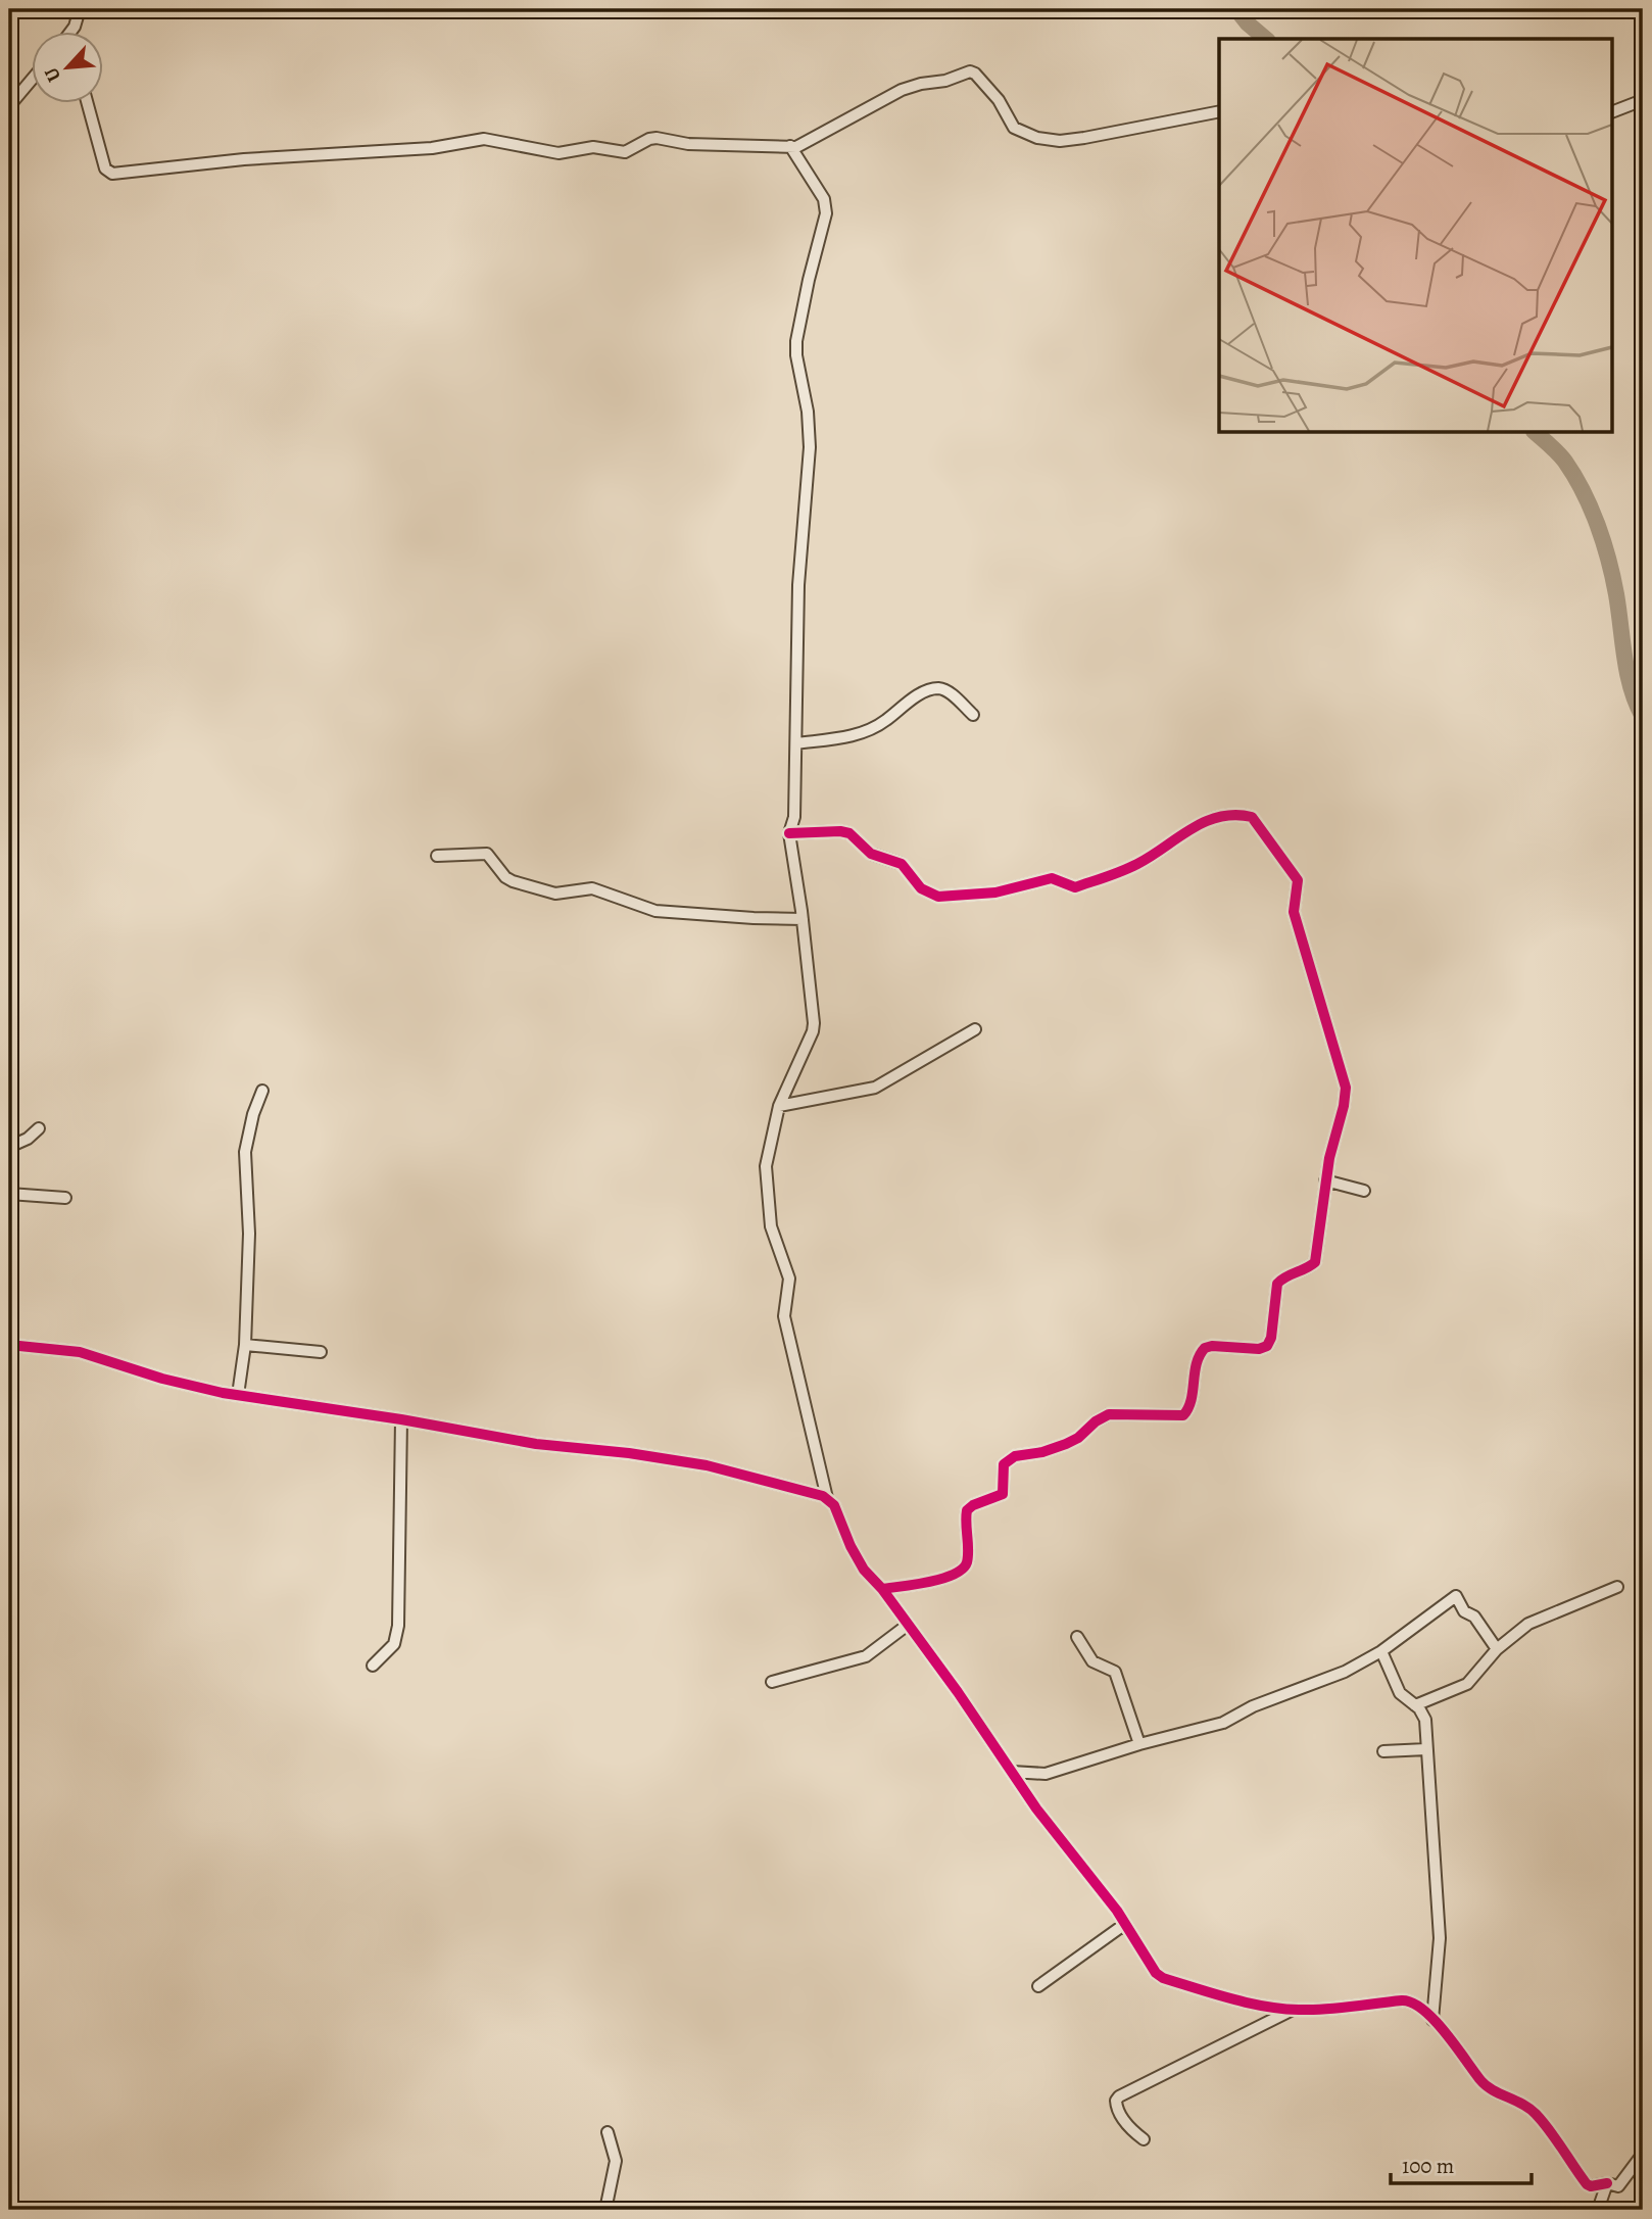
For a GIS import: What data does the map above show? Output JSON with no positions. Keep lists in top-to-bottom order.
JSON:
{
  "scale_bar": "100 m",
  "north": "bottom left"
}
